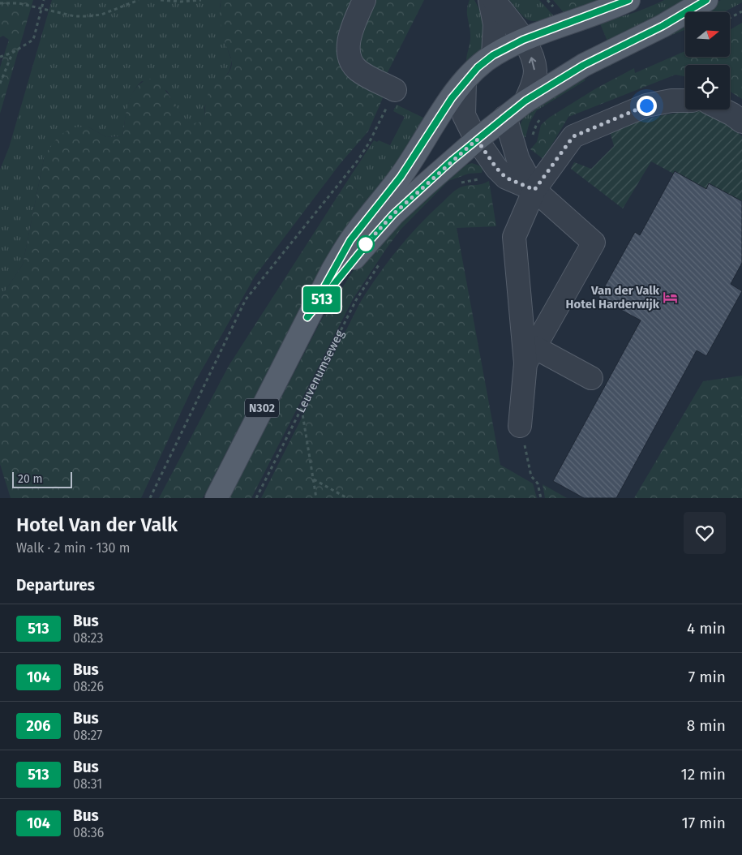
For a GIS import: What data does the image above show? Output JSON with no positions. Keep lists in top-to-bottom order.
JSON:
{
  "streets": {
    "main road": ["N302"],
    "path": ["Leuvenumseweg"]
  },
  "places": {
    "hotel": ["Van der Valk Hotel Harderwijk"]
  },
  "lines": ["bus line 513"],
  "scale_bar": "20 m",
  "north": "right",
  "page": {
    "on_map": "513",
    "scale": "20 m",
    "heading": [
      ["Hotel Van der Valk", "Walk · 2 min · 130 m"],
      "Departures"
    ],
    "list": [
      {
        "mark": "513",
        "name": "Bus",
        "note": "08:23",
        "value": "4 min"
      },
      {
        "mark": "104",
        "name": "Bus",
        "note": "08:26",
        "value": "7 min"
      },
      {
        "mark": "206",
        "name": "Bus",
        "note": "08:27",
        "value": "8 min"
      },
      {
        "mark": "513",
        "name": "Bus",
        "note": "08:31",
        "value": "12 min"
      },
      {
        "mark": "104",
        "name": "Bus",
        "note": "08:36",
        "value": "17 min"
      }
    ]
  }
}
